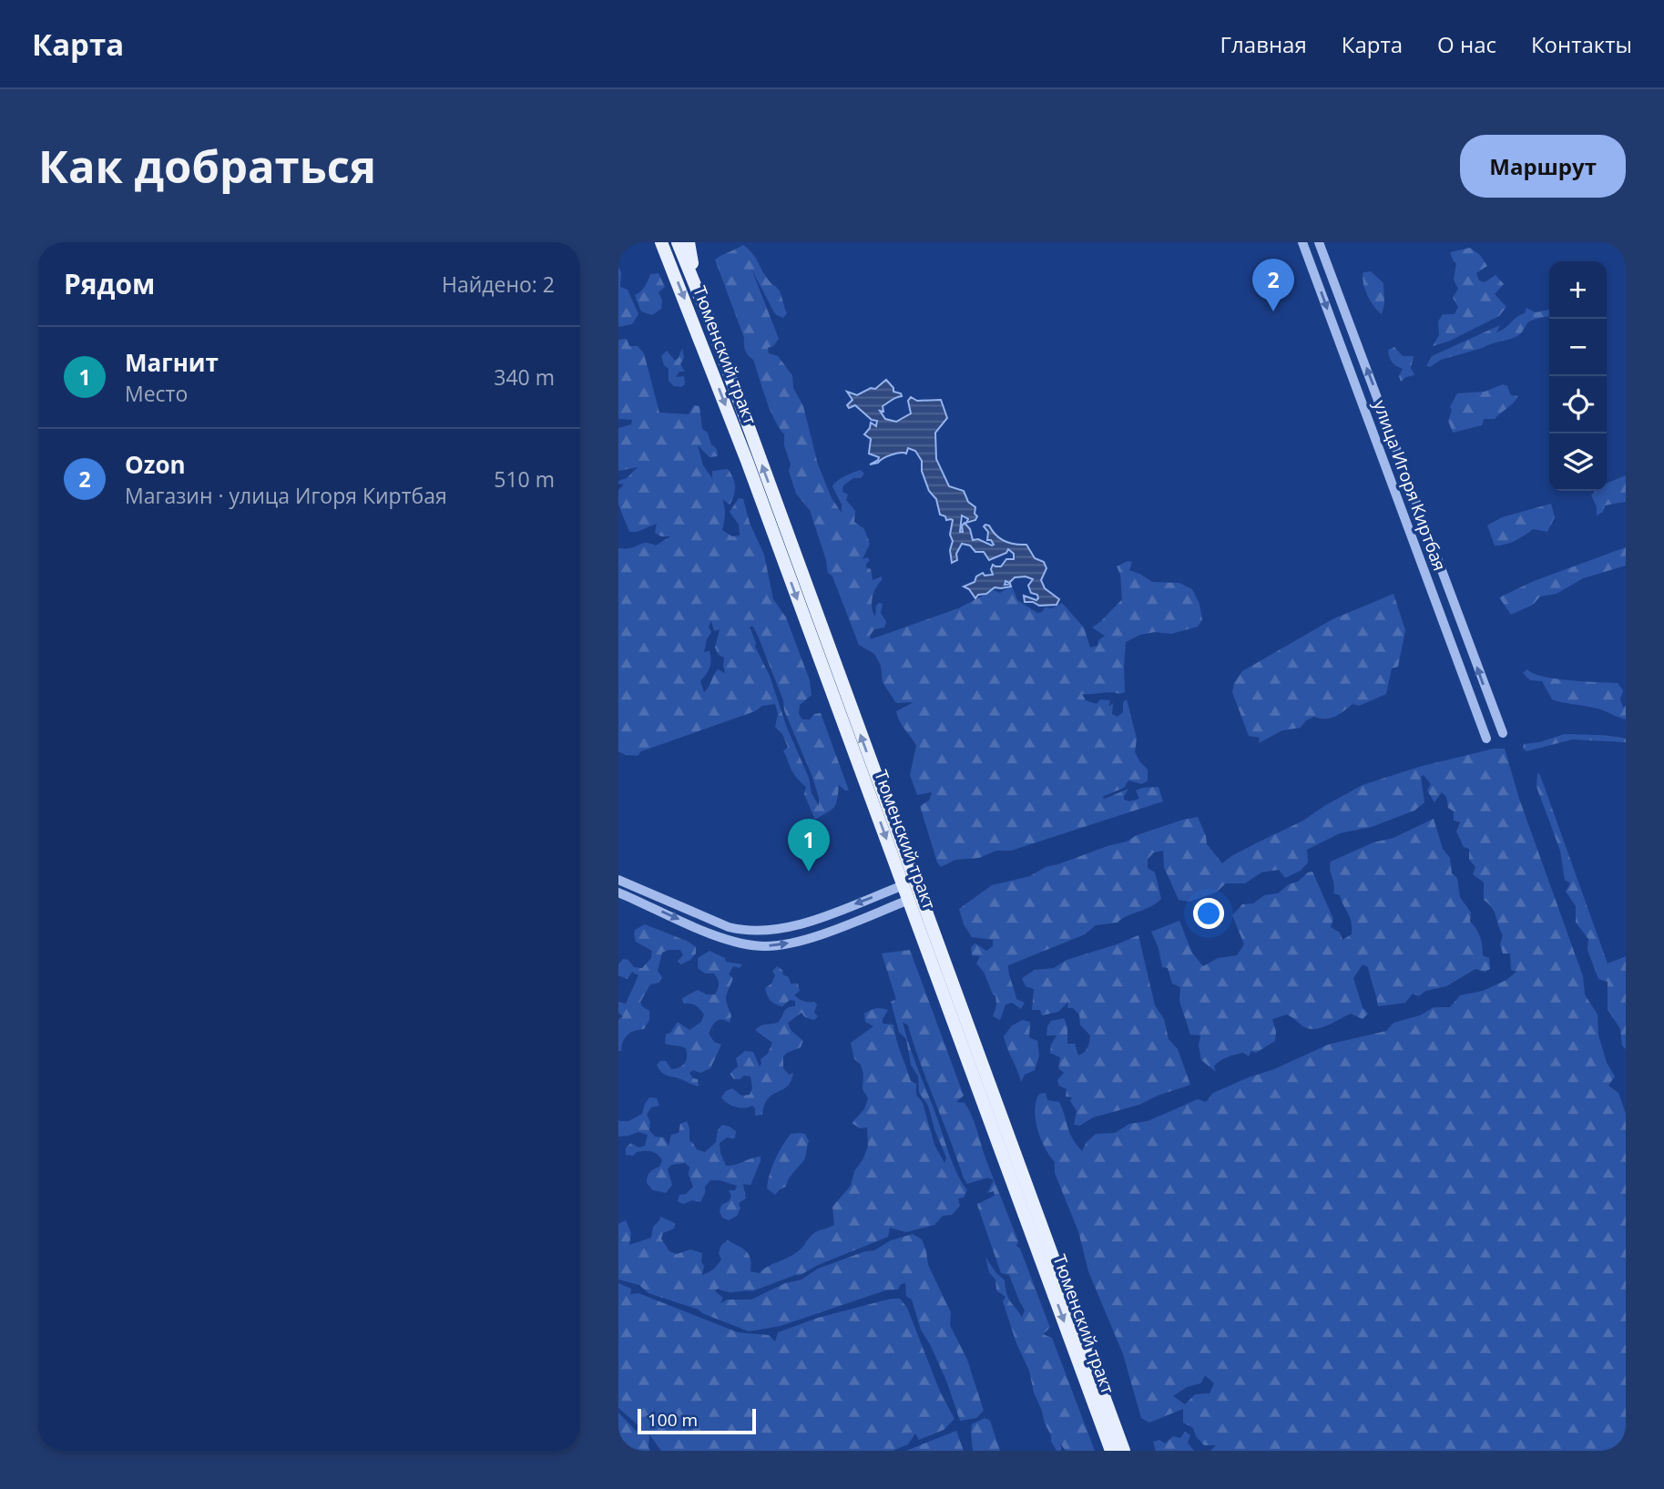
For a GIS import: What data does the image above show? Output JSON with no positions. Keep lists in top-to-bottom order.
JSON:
{
  "streets": {
    "main road": ["Тюменский тракт"],
    "street": ["улица Игоря Киртбая"]
  },
  "scale_bar": "100 m",
  "page": {
    "header": "Карта",
    "nav": [
      "Главная",
      "Карта",
      "О нас",
      "Контакты"
    ],
    "buttons": "Маршрут",
    "title": "Как добраться",
    "heading": ["Рядом", "Найдено: 2"],
    "pins": ["2", "1"],
    "map_buttons": ["+", "−"],
    "list": [
      {
        "mark": "1",
        "name": "Магнит",
        "note": "Место",
        "value": "340 m"
      },
      {
        "mark": "2",
        "name": "Ozon",
        "note": "Магазин · улица Игоря Киртбая",
        "value": "510 m"
      }
    ],
    "scale": "100 m"
  }
}
